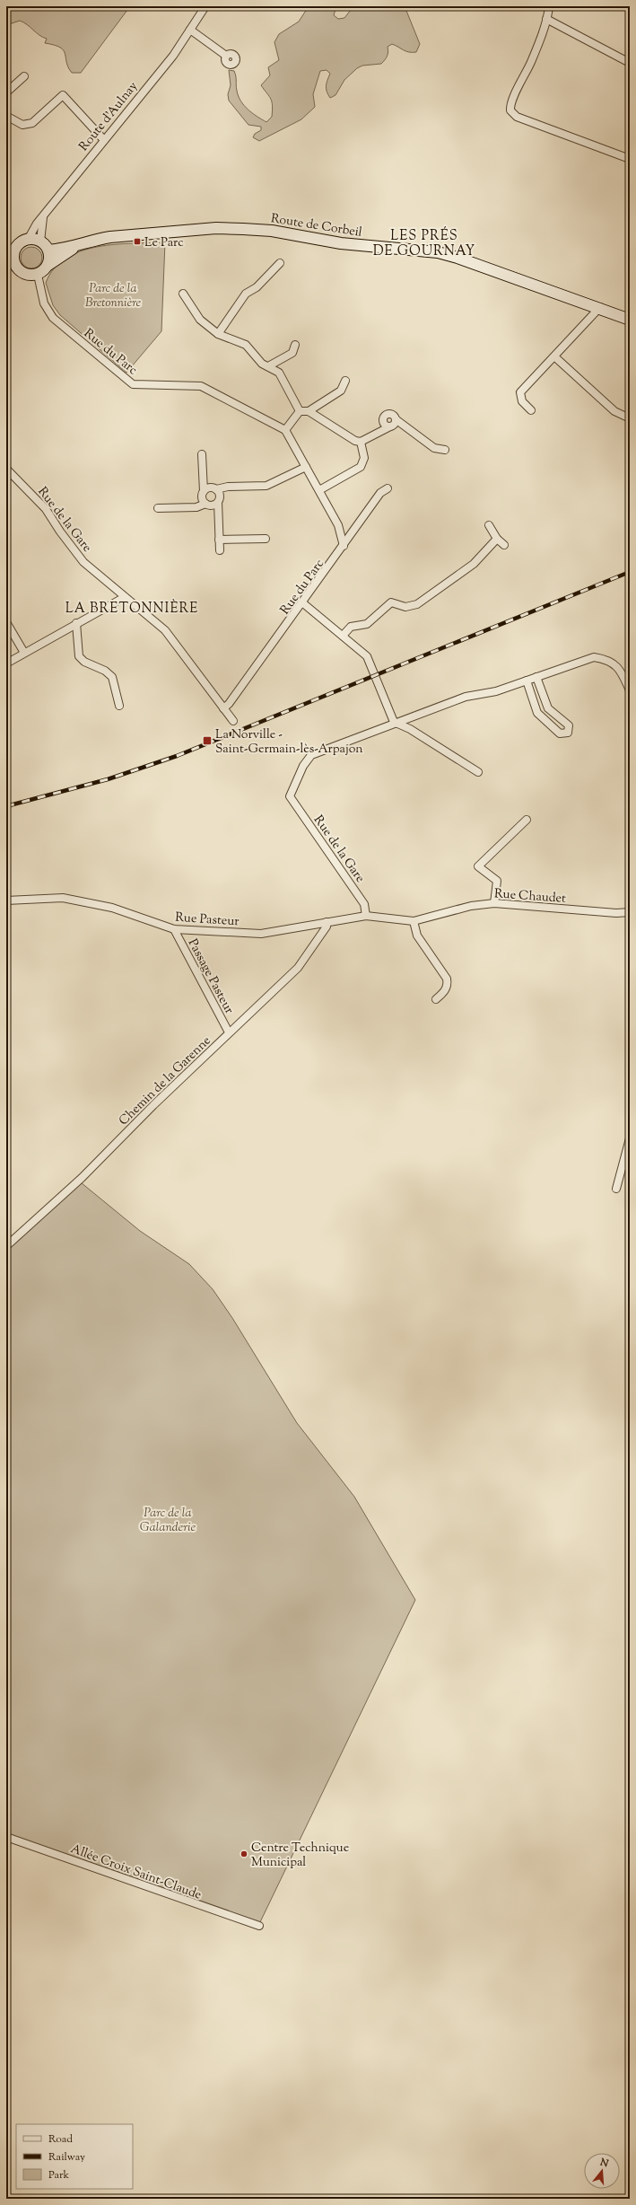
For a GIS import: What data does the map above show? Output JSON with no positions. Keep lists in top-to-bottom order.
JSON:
{
  "streets": {
    "main road": ["Route de Corbeil"],
    "street": [
      "Route d'Aulnay",
      "Rue du Parc",
      "Rue de la Gare",
      "Rue Chaudet",
      "Rue Pasteur",
      "Passage Pasteur",
      "Chemin de la Garenne",
      "Allée Croix Saint-Claude"
    ]
  },
  "crossings": [
    ["Route d'Aulnay", "Route de Corbeil"],
    ["Route d'Aulnay", "Rue du Parc"],
    ["Route de Corbeil", "Rue du Parc"],
    ["Rue du Parc", "Rue de la Gare"],
    ["Rue de la Gare", "Rue Chaudet"],
    ["Rue de la Gare", "Rue Pasteur"],
    ["Rue Chaudet", "Rue Pasteur"],
    ["Rue Pasteur", "Passage Pasteur"],
    ["Rue Pasteur", "Chemin de la Garenne"],
    ["Passage Pasteur", "Chemin de la Garenne"]
  ],
  "districts": ["LES PRÉS DE GOURNAY", "LA BRETONNIÈRE"],
  "parks": ["Parc de la Bretonnière", "Parc de la Galanderie"],
  "places": {
    "transit": ["Le Parc", "La Norville - Saint-Germain-lès-Arpajon"],
    "other": ["Centre Technique Municipal"]
  },
  "legend": ["Road", "Railway", "Park"],
  "north": "top"
}
